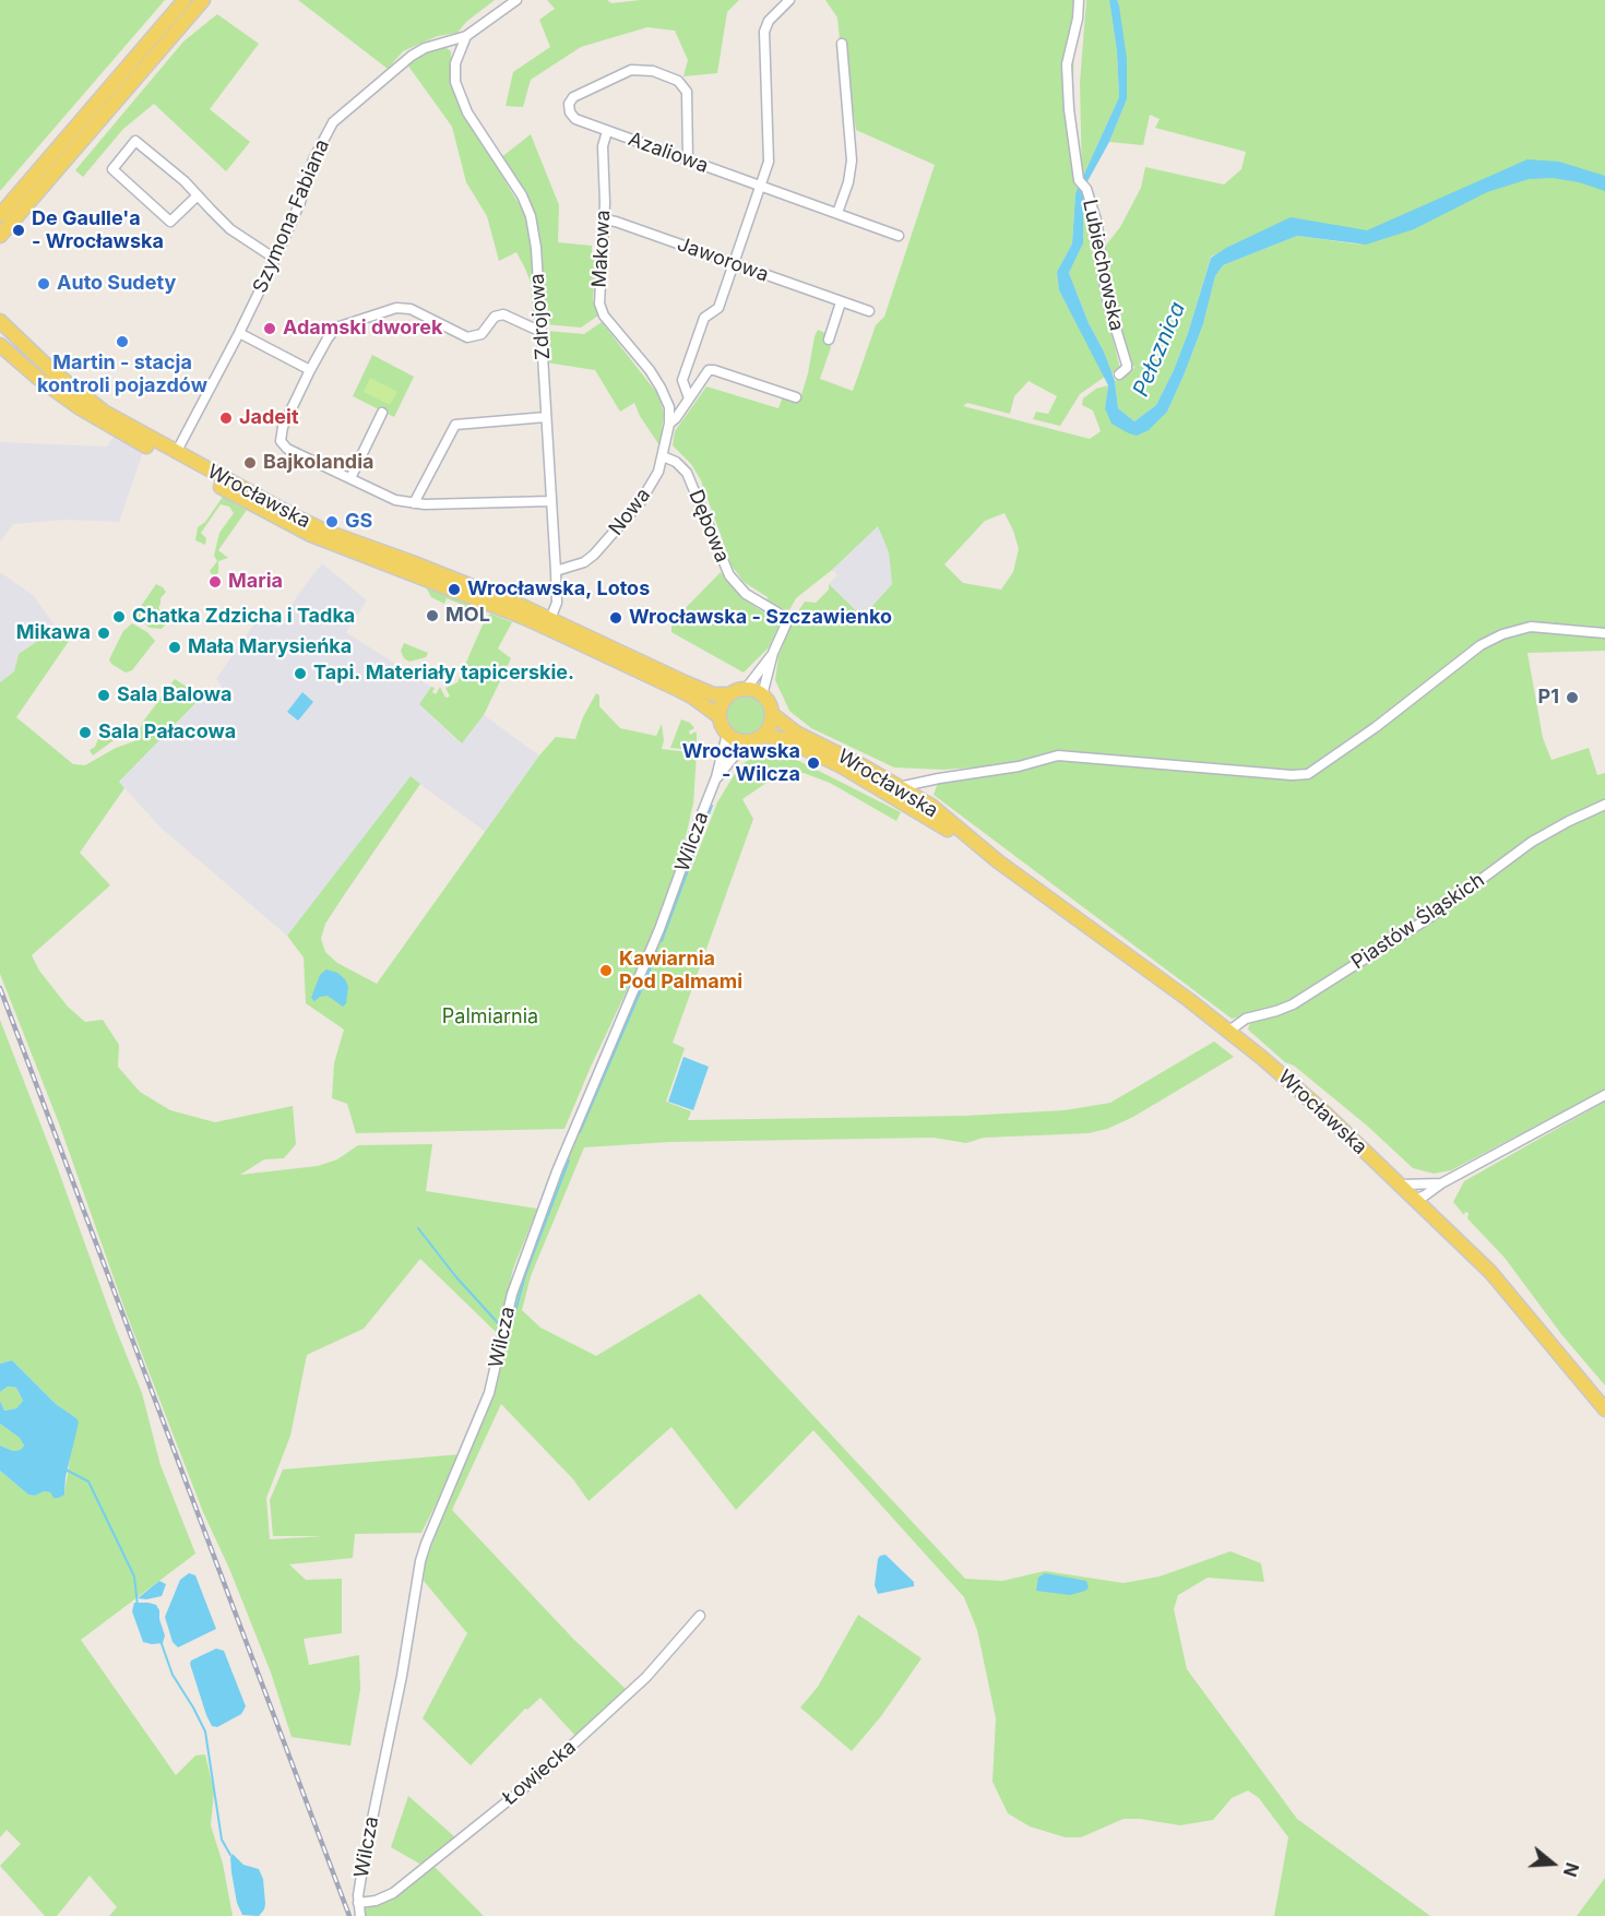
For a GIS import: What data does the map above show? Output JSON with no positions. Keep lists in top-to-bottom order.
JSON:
{
  "streets": {
    "main road": ["Wrocławska"],
    "street": [
      "Azaliowa",
      "Szymona Fabiana",
      "Makowa",
      "Jaworowa",
      "Lubiechowska",
      "Zdrojowa",
      "Nowa",
      "Dębowa",
      "Wilcza",
      "Piastów Śląskich",
      "Łowiecka"
    ]
  },
  "crossings": [
    ["Azaliowa", "Makowa"],
    ["Szymona Fabiana", "Zdrojowa"],
    ["Szymona Fabiana", "Wrocławska"],
    ["Makowa", "Jaworowa"],
    ["Makowa", "Nowa"],
    ["Zdrojowa", "Wrocławska"],
    ["Zdrojowa", "Nowa"],
    ["Wrocławska", "Dębowa"],
    ["Wrocławska", "Wilcza"],
    ["Wrocławska", "Piastów Śląskich"],
    ["Nowa", "Dębowa"],
    ["Dębowa", "Wilcza"],
    ["Wilcza", "Łowiecka"]
  ],
  "water": ["Pełcznica"],
  "parks": ["Palmiarnia"],
  "places": [
    "De Gaulle'a - Wrocławska",
    "Auto Sudety",
    "Adamski dworek",
    "Martin - stacja kontroli pojazdów",
    "Jadeit",
    "Bajkolandia",
    "GS",
    "Maria",
    "Wrocławska, Lotos",
    "MOL",
    "Chatka Zdzicha i Tadka",
    "Wrocławska - Szczawienko",
    "Mikawa",
    "Mała Marysieńka",
    "Tapi. Materiały tapicerskie.",
    "Sala Balowa",
    "P1",
    "Sala Pałacowa",
    "Wrocławska - Wilcza",
    "Kawiarnia Pod Palmami"
  ],
  "north": "right"
}
